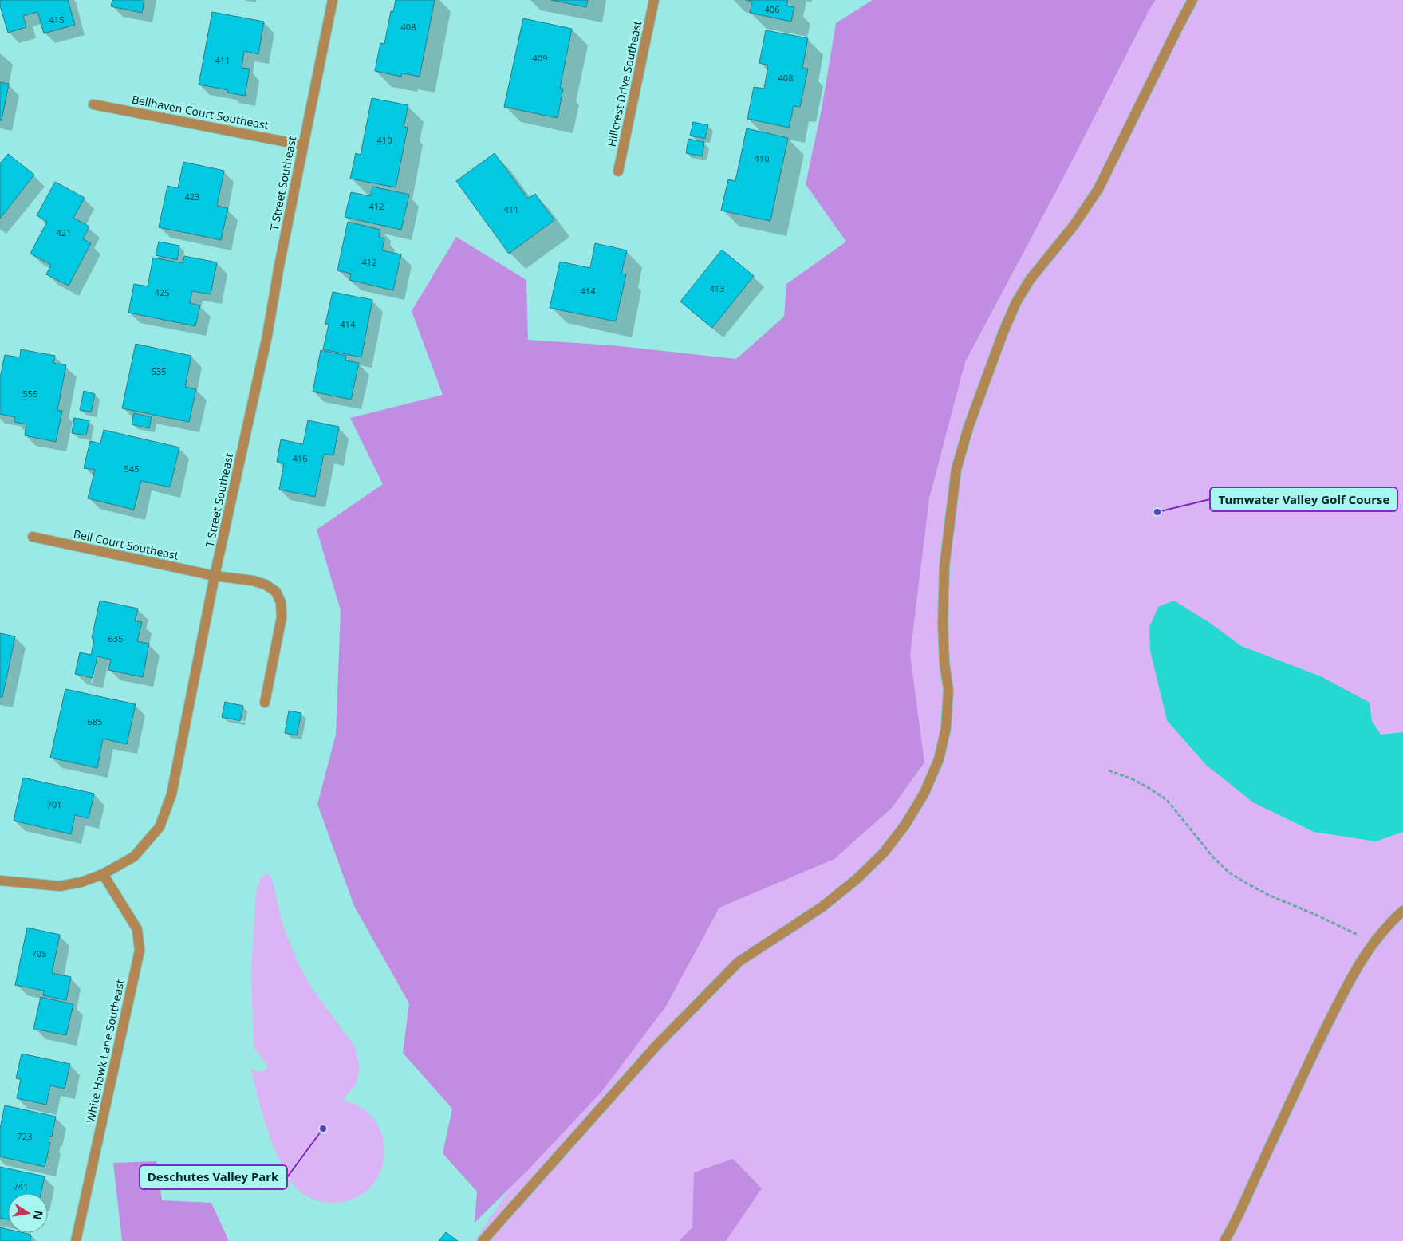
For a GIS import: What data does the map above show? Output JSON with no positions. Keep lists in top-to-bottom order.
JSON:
{
  "streets": {
    "street": [
      "Hillcrest Drive Southeast",
      "Bellhaven Court Southeast",
      "T Street Southeast",
      "Bell Court Southeast",
      "White Hawk Lane Southeast"
    ]
  },
  "crossings": [
    ["Bellhaven Court Southeast", "T Street Southeast"],
    ["T Street Southeast", "Bell Court Southeast"],
    ["T Street Southeast", "White Hawk Lane Southeast"]
  ],
  "places": ["Tumwater Valley Golf Course", "Deschutes Valley Park"],
  "house_numbers": [
    "406",
    "415",
    "408",
    "409",
    "411",
    "408",
    "410",
    "410",
    "423",
    "412",
    "411",
    "421",
    "412",
    "413",
    "414",
    "425",
    "414",
    "535",
    "555",
    "416",
    "545",
    "635",
    "685",
    "701",
    "705",
    "723",
    "741"
  ],
  "north": "right"
}
